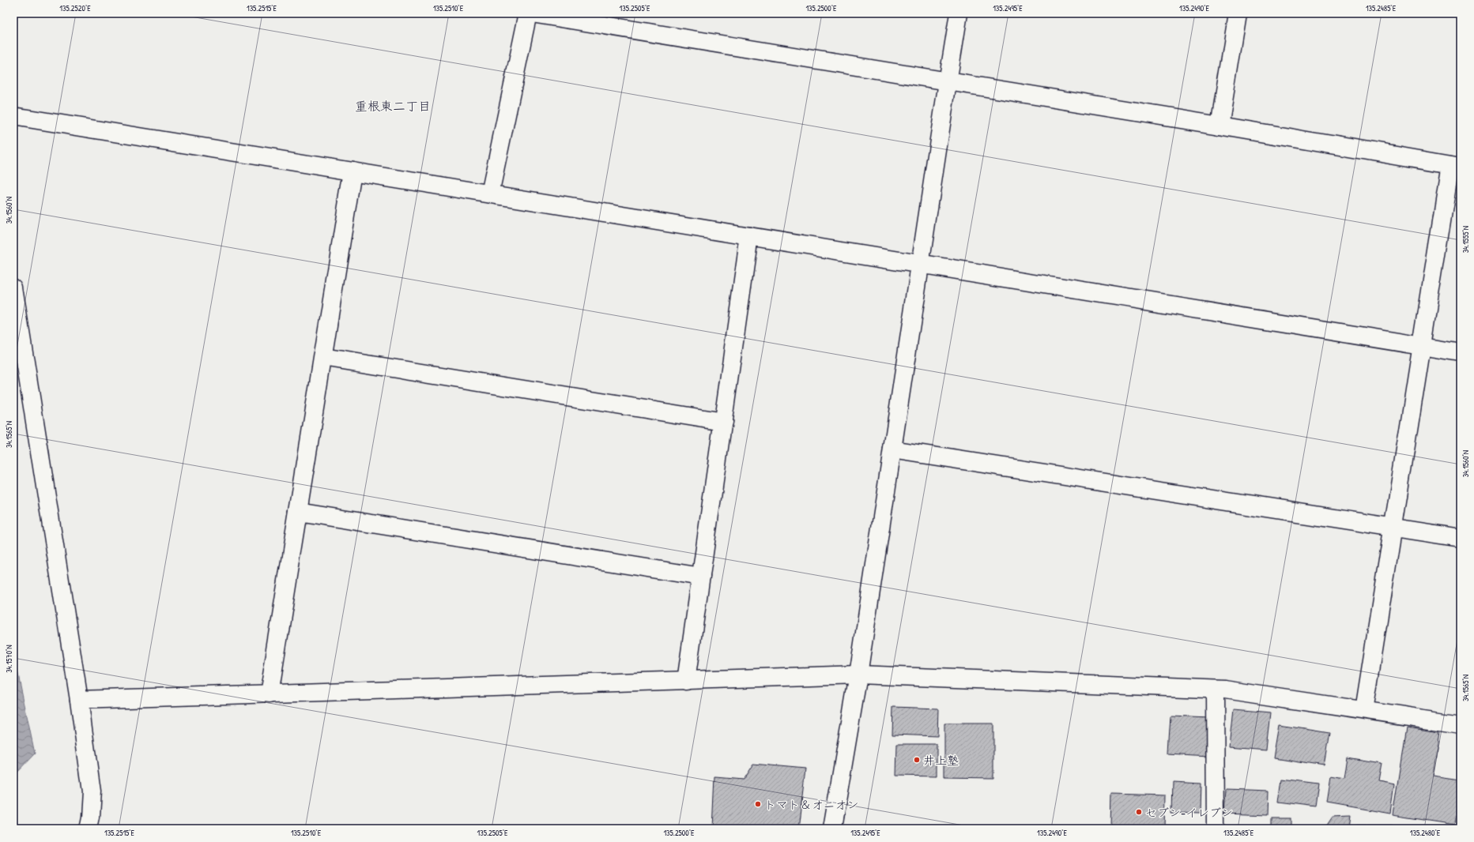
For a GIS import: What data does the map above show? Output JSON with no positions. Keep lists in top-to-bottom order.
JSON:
{
  "districts": ["重根東二丁目"],
  "places": ["井上塾", "トマト＆オニオン", "セブン-イレブン"],
  "coordinates": [
    "135.2520°E",
    "135.2515°E",
    "135.2510°E",
    "135.2505°E",
    "135.2500°E",
    "135.2495°E",
    "135.2490°E",
    "135.2485°E",
    "34.1560°N",
    "34.1555°N",
    "34.1565°N",
    "34.1570°N",
    "135.2480°E"
  ]
}
